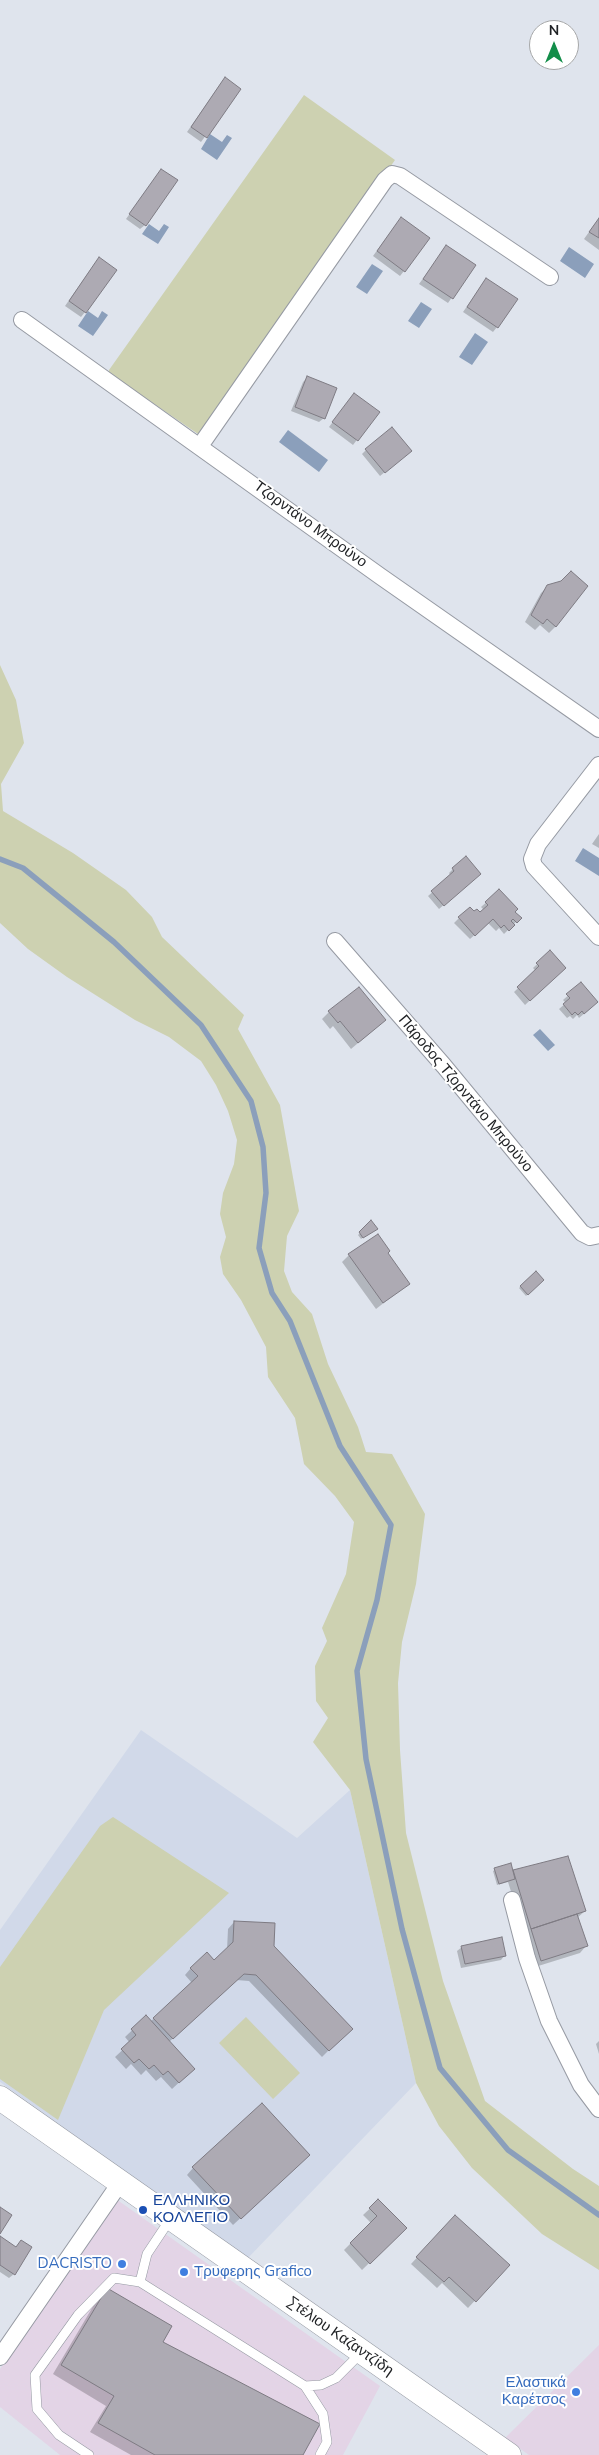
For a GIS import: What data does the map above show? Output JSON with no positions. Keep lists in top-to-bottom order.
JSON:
{
  "streets": {
    "main road": ["Στέλιου Καζαντζίδη"],
    "street": ["Τζορντάνο Μπρούνο", "Πάροδος Τζορντάνο Μπρούνο"]
  },
  "places": [
    "ΕΛΛΗΝΙΚΟ ΚΟΛΛΕΓΙΟ",
    "DACRISTO",
    "Τρυφερης Grafico",
    "Ελαστικά Καρέτσος"
  ],
  "north": "top"
}
